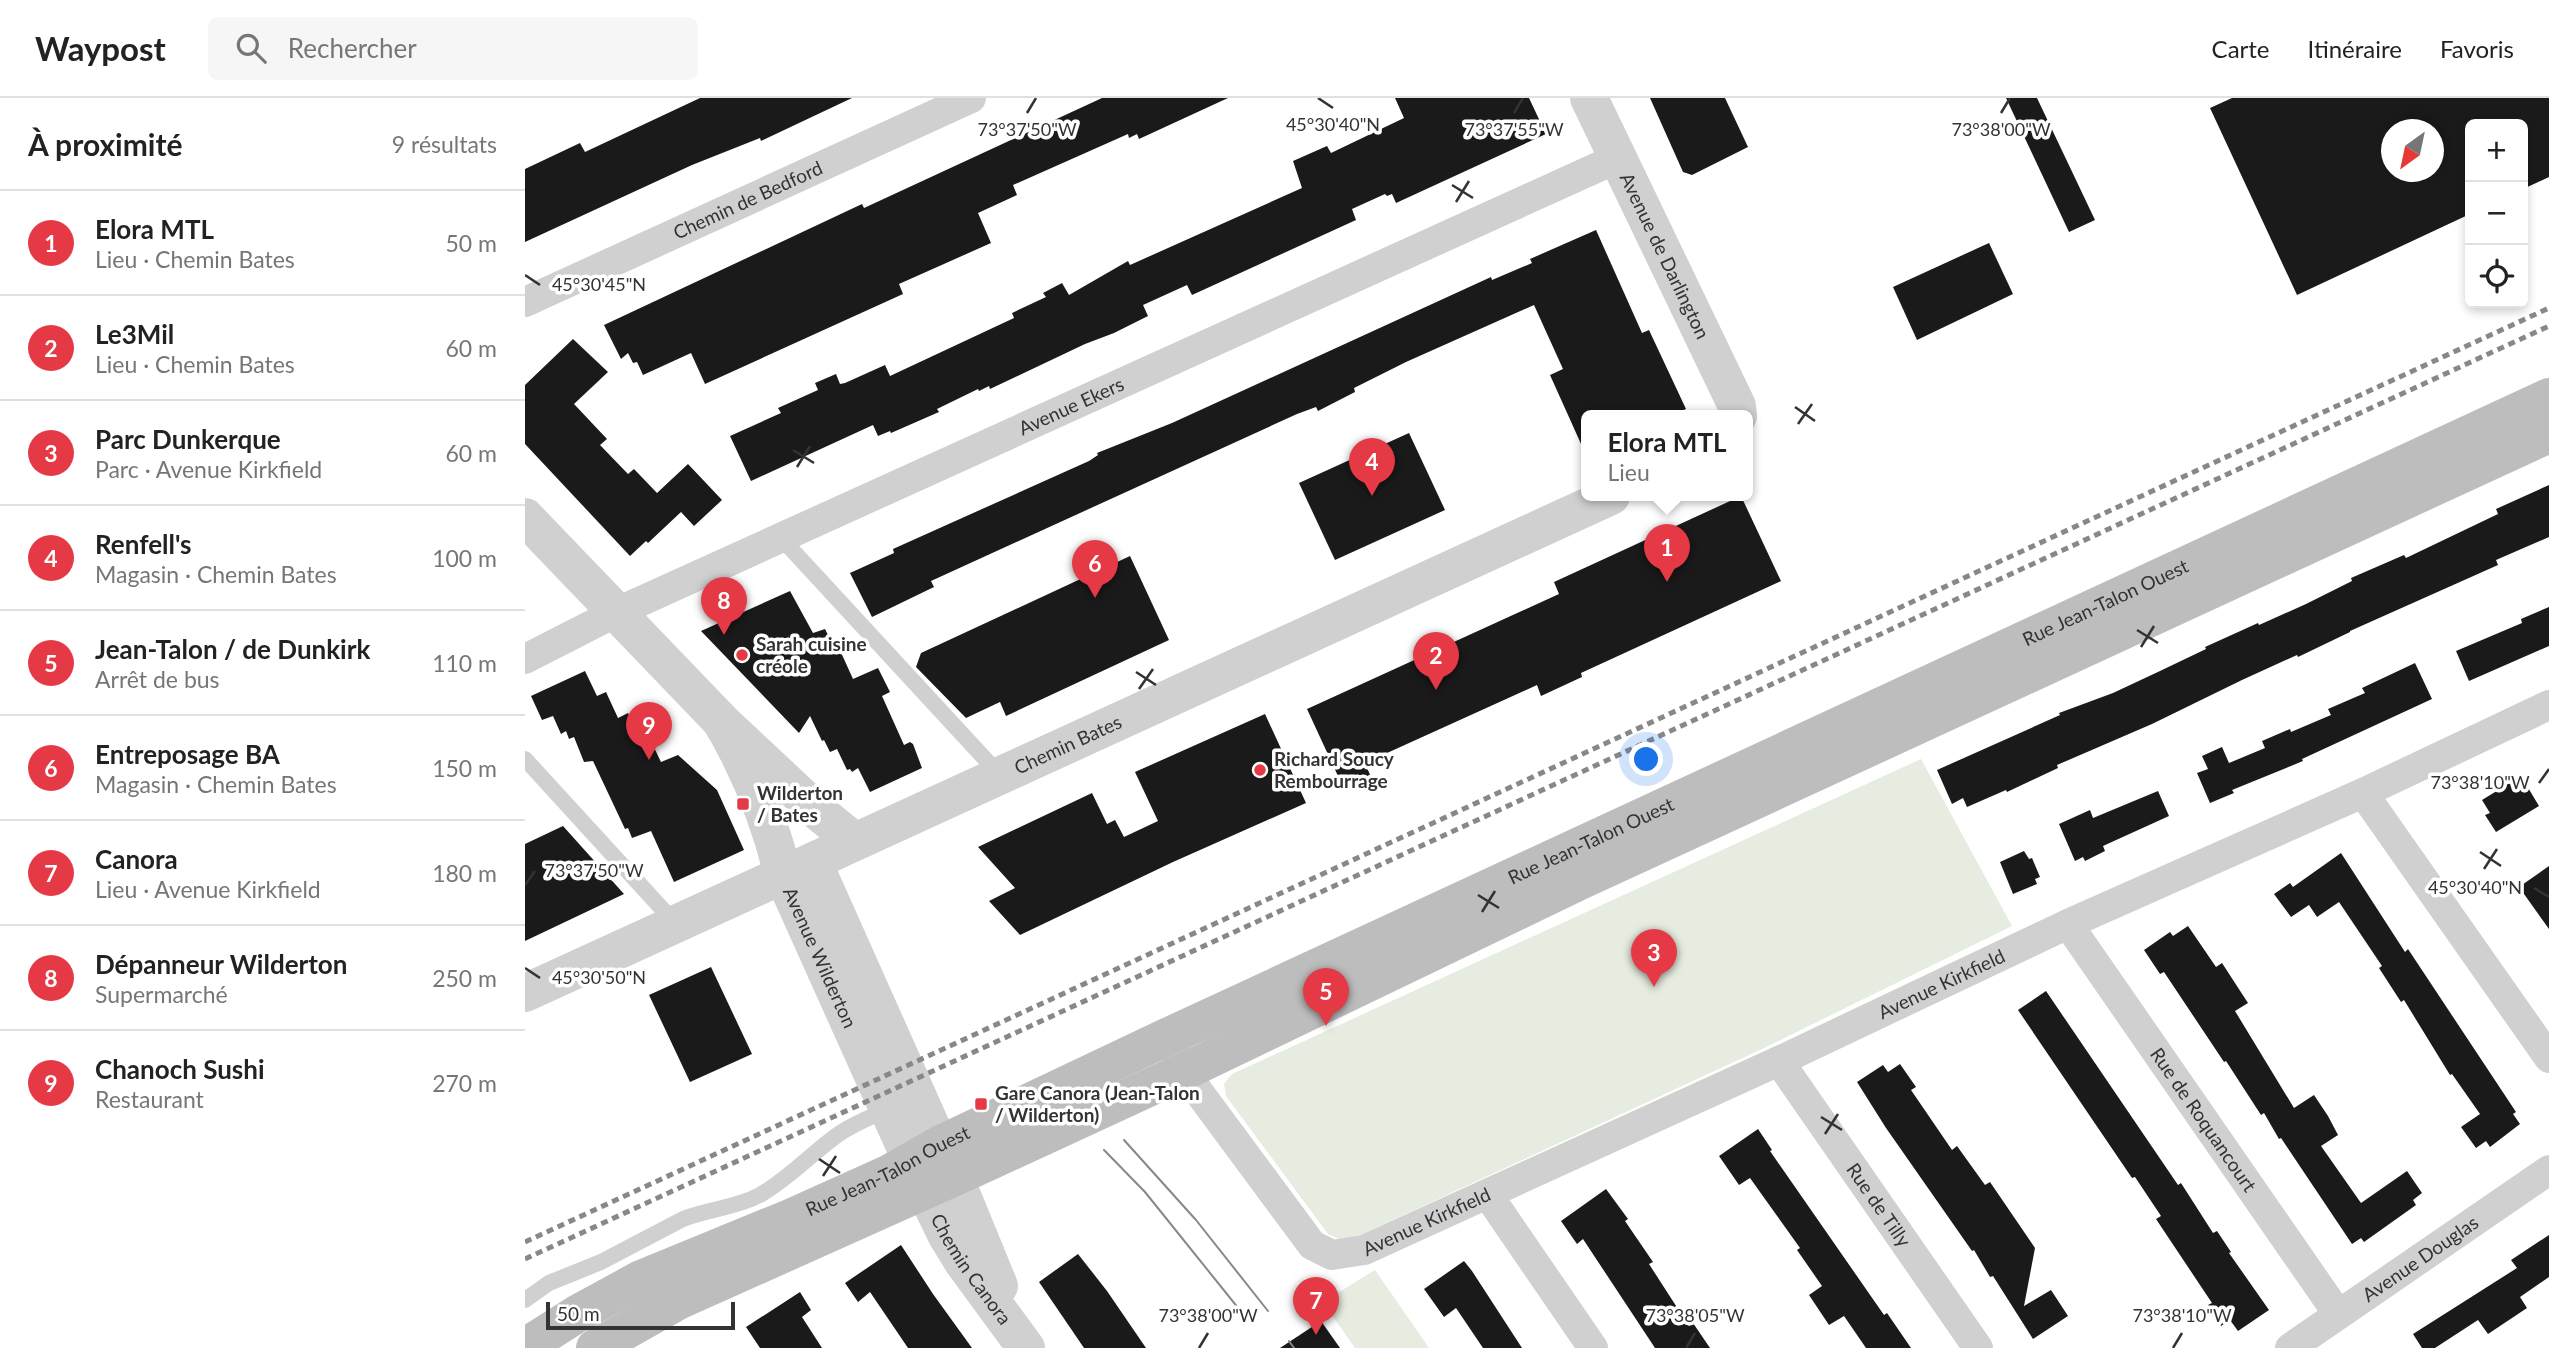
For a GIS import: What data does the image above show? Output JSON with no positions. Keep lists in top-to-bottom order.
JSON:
{
  "streets": {
    "main road": ["Rue Jean-Talon Ouest"],
    "street": [
      "Chemin de Bedford",
      "Avenue de Darlington",
      "Avenue Ekers",
      "Chemin Bates",
      "Avenue Wilderton",
      "Avenue Kirkfield",
      "Rue de Roquancourt",
      "Rue de Tilly",
      "Avenue Douglas",
      "Chemin Canora"
    ]
  },
  "crossings": [
    ["Avenue de Darlington", "Avenue Ekers"],
    ["Avenue Ekers", "Avenue Wilderton"],
    ["Rue Jean-Talon Ouest", "Avenue Wilderton"],
    ["Rue Jean-Talon Ouest", "Avenue Kirkfield"],
    ["Rue Jean-Talon Ouest", "Chemin Canora"],
    ["Chemin Bates", "Avenue Wilderton"],
    ["Avenue Wilderton", "Chemin Canora"],
    ["Avenue Kirkfield", "Rue de Roquancourt"],
    ["Avenue Kirkfield", "Rue de Tilly"],
    ["Rue de Roquancourt", "Avenue Douglas"]
  ],
  "places": {
    "other": ["Sarah cuisine créole", "Richard Soucy Rembourrage"],
    "transit": ["Wilderton / Bates", "Gare Canora (Jean-Talon / Wilderton)"]
  },
  "scale_bar": "50 m",
  "north": "bottom left",
  "page": {
    "header": "Waypost",
    "search": "Rechercher",
    "nav": ["Carte", "Itinéraire", "Favoris"],
    "heading": ["À proximité", "9 résultats"],
    "map_buttons": ["+", "−"],
    "list": [
      {
        "mark": "1",
        "name": "Elora MTL",
        "note": "Lieu · Chemin Bates",
        "value": "50 m"
      },
      {
        "mark": "2",
        "name": "Le3Mil",
        "note": "Lieu · Chemin Bates",
        "value": "60 m"
      },
      {
        "mark": "3",
        "name": "Parc Dunkerque",
        "note": "Parc · Avenue Kirkfield",
        "value": "60 m"
      },
      {
        "mark": "4",
        "name": "Renfell's",
        "note": "Magasin · Chemin Bates",
        "value": "100 m"
      },
      {
        "mark": "5",
        "name": "Jean-Talon / de Dunkirk",
        "note": "Arrêt de bus",
        "value": "110 m"
      },
      {
        "mark": "6",
        "name": "Entreposage BA",
        "note": "Magasin · Chemin Bates",
        "value": "150 m"
      },
      {
        "mark": "7",
        "name": "Canora",
        "note": "Lieu · Avenue Kirkfield",
        "value": "180 m"
      },
      {
        "mark": "8",
        "name": "Dépanneur Wilderton",
        "note": "Supermarché",
        "value": "250 m"
      },
      {
        "mark": "9",
        "name": "Chanoch Sushi",
        "note": "Restaurant",
        "value": "270 m"
      }
    ],
    "popup": ["Elora MTL", "Lieu"],
    "pins": [
      "4",
      "1",
      "6",
      "8",
      "2",
      "9",
      "3",
      "5",
      "7"
    ],
    "scale": "50 m"
  },
  "coordinates": [
    "45°30'40\"N",
    "73°37'50\"W",
    "73°37'55\"W",
    "73°38'00\"W",
    "45°30'45\"N",
    "73°38'10\"W",
    "45°30'50\"N",
    "73°38'05\"W"
  ]
}
